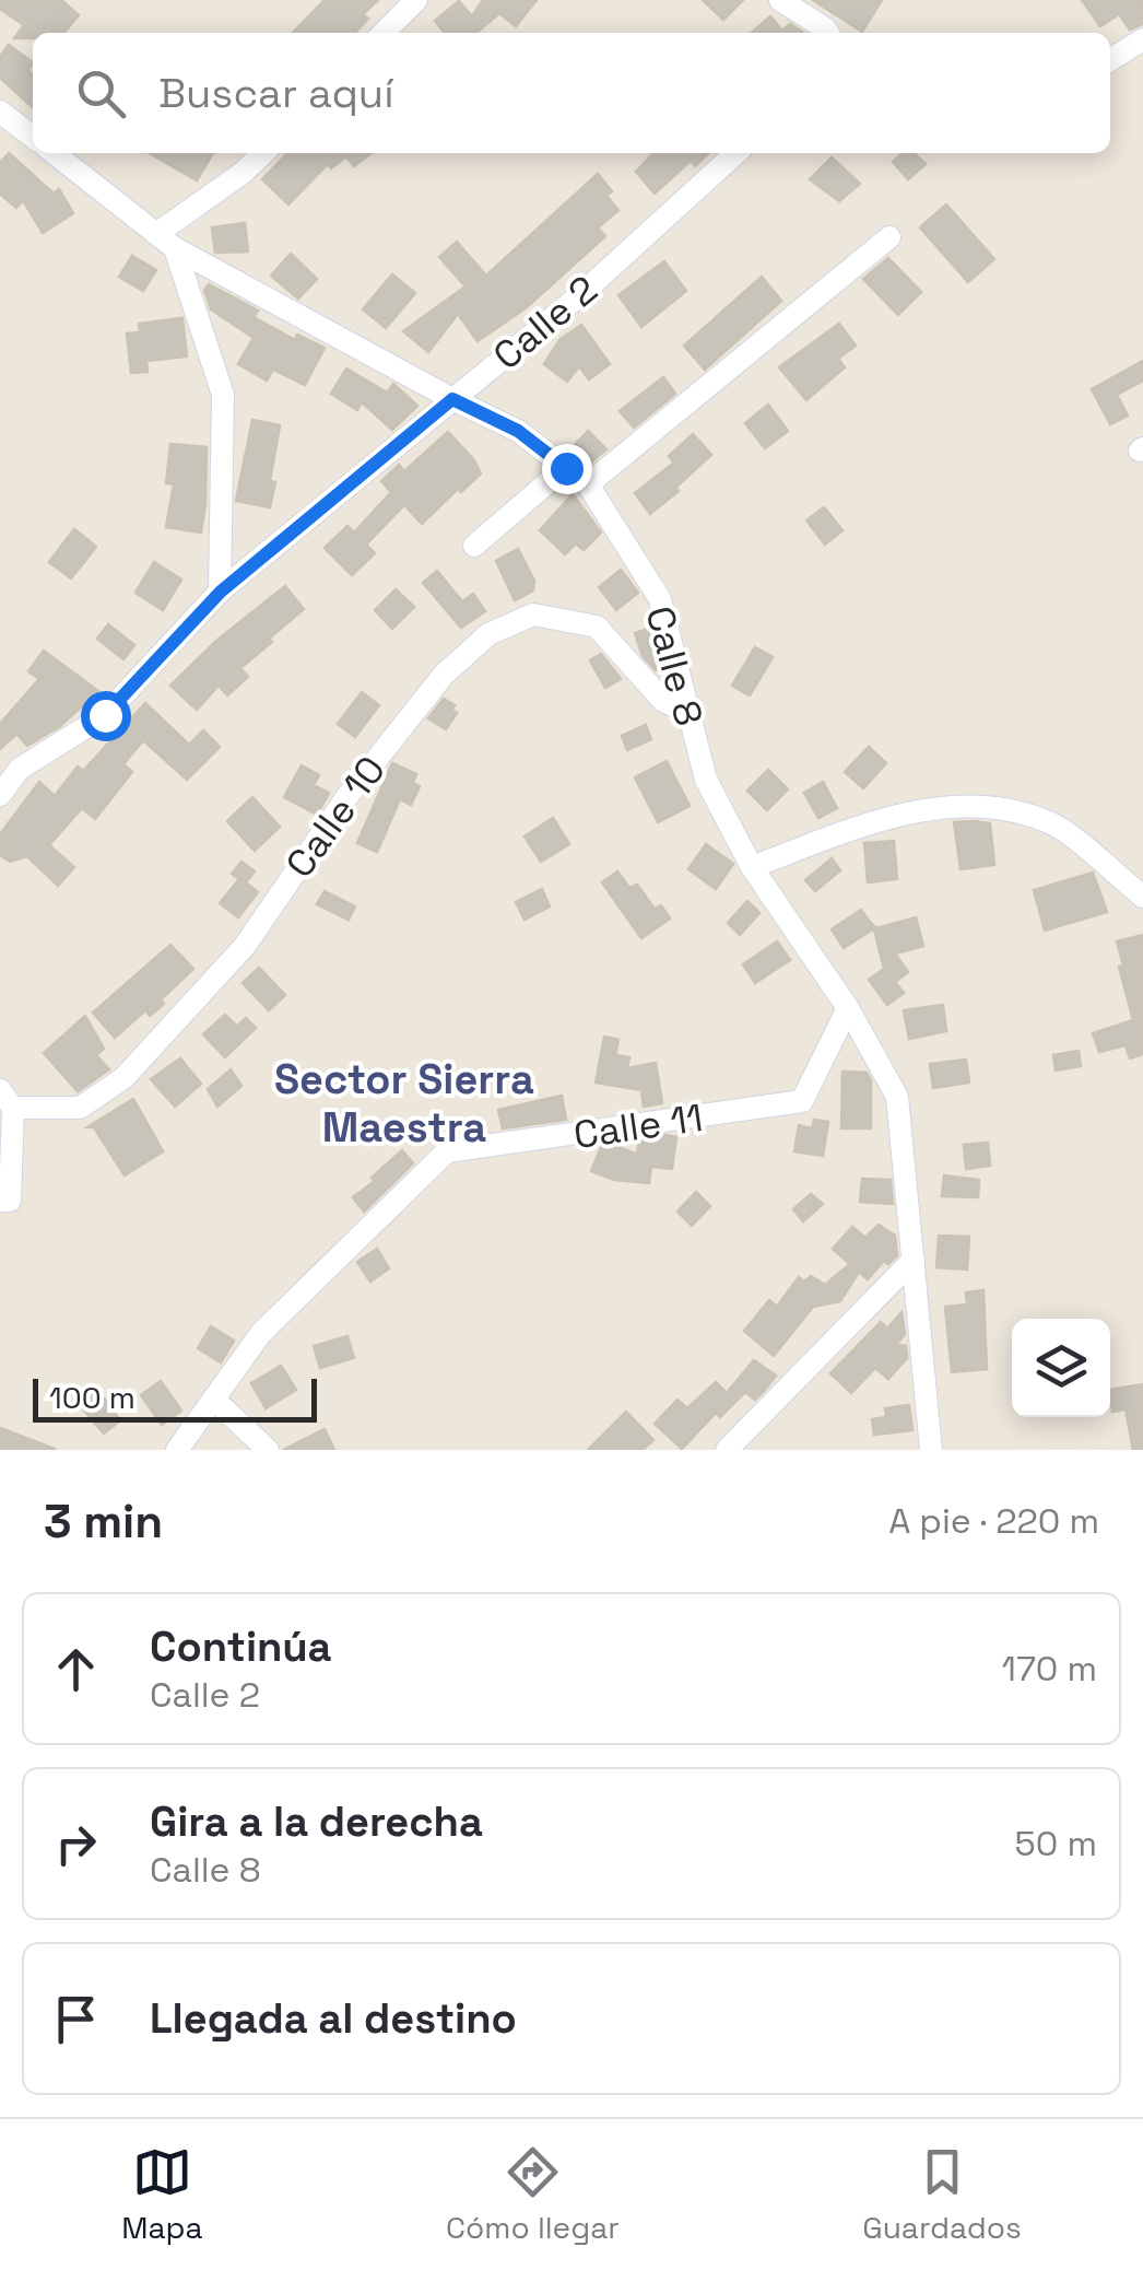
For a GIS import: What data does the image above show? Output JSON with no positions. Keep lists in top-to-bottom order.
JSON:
{
  "streets": {
    "street": [
      "Calle 2",
      "Calle 8",
      "Calle 10",
      "Calle 11"
    ]
  },
  "crossings": [
    ["Calle 2", "Calle 8"],
    ["Calle 8", "Calle 10"],
    ["Calle 8", "Calle 11"]
  ],
  "districts": ["Sector Sierra Maestra"],
  "scale_bar": "100 m",
  "page": {
    "search": "Buscar aquí",
    "scale": "100 m",
    "heading": ["3 min", "A pie · 220 m"],
    "list": [
      ["Continúa", "Calle 2", "170 m"],
      ["Gira a la derecha", "Calle 8", "50 m"],
      "Llegada al destino"
    ],
    "nav": ["Mapa", "Cómo llegar", "Guardados"]
  }
}
